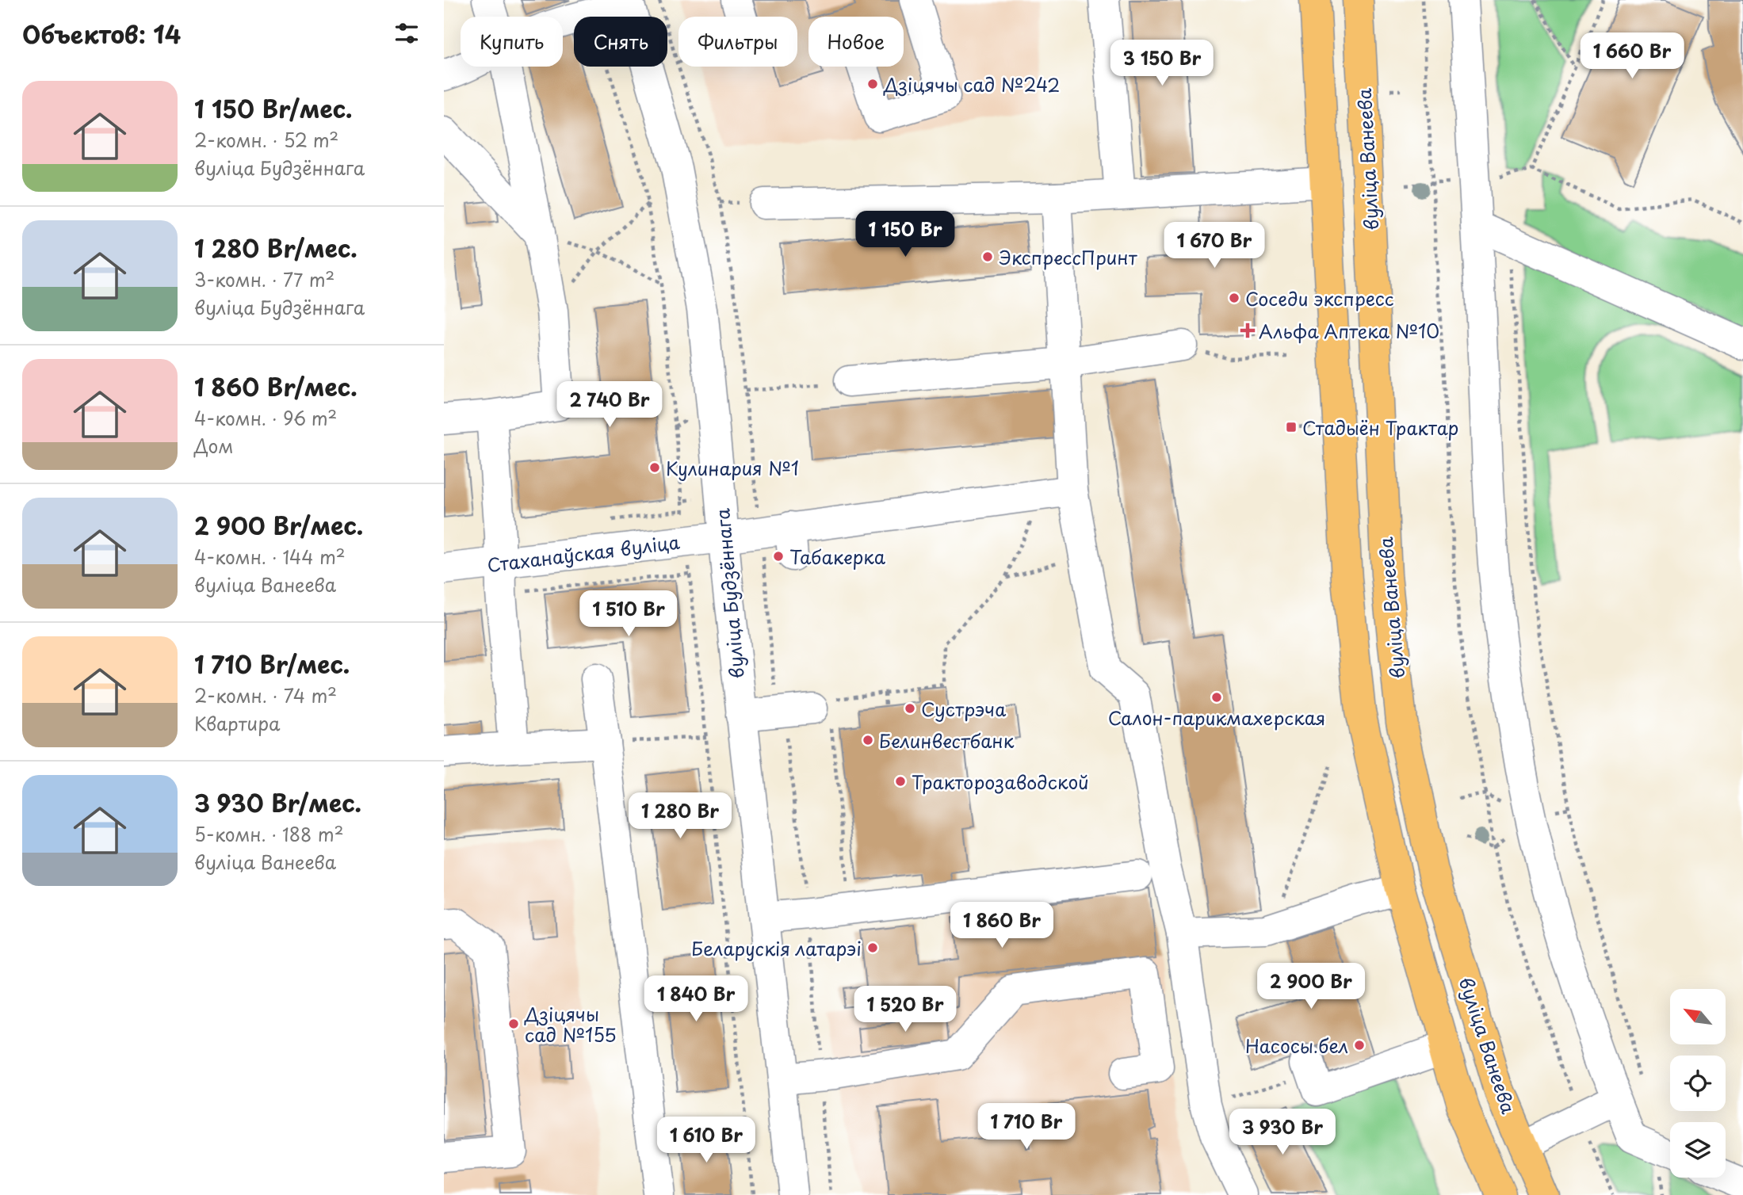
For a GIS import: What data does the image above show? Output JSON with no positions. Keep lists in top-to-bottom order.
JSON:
{
  "streets": {
    "main road": ["вуліца Ванеева"],
    "street": ["Стаханаўская вуліца", "вуліца Будзённага"]
  },
  "crossings": [
    ["Стаханаўская вуліца", "вуліца Будзённага"]
  ],
  "places": {
    "other": [
      "Дзіцячы сад №242",
      "ЭкспрессПринт",
      "Соседи экспресс",
      "Кулинария №1",
      "Табакерка",
      "Салон-парикмахерская",
      "Сустрэча",
      "Белинвестбанк",
      "Тракторозаводской",
      "Беларускія латарэі",
      "Дзіцячы сад №155",
      "Насосы.бел"
    ],
    "health": ["Альфа Аптека №10"],
    "transit": ["Стадыён Трактар"]
  },
  "north": "top left",
  "page": {
    "heading": "Объектов: 14",
    "chip": [
      "Купить",
      "Снять",
      "Фильтры",
      "Новое"
    ],
    "price": [
      "1 660 Br",
      "3 150 Br",
      "1 150 Br",
      "1 670 Br",
      "2 740 Br",
      "1 510 Br",
      "1 280 Br",
      "1 860 Br",
      "2 900 Br",
      "1 840 Br",
      "1 520 Br",
      "1 710 Br",
      "3 930 Br",
      "1 610 Br"
    ],
    "list": [
      {
        "name": "1 150 Br/мес.",
        "note": "2-комн. · 52 m² · вуліца Будзённага"
      },
      {
        "name": "1 280 Br/мес.",
        "note": "3-комн. · 77 m² · вуліца Будзённага"
      },
      {
        "name": "1 860 Br/мес.",
        "note": "4-комн. · 96 m² · Дом"
      },
      {
        "name": "2 900 Br/мес.",
        "note": "4-комн. · 144 m² · вуліца Ванеева"
      },
      {
        "name": "1 710 Br/мес.",
        "note": "2-комн. · 74 m² · Квартира"
      },
      {
        "name": "3 930 Br/мес.",
        "note": "5-комн. · 188 m² · вуліца Ванеева"
      }
    ]
  }
}
